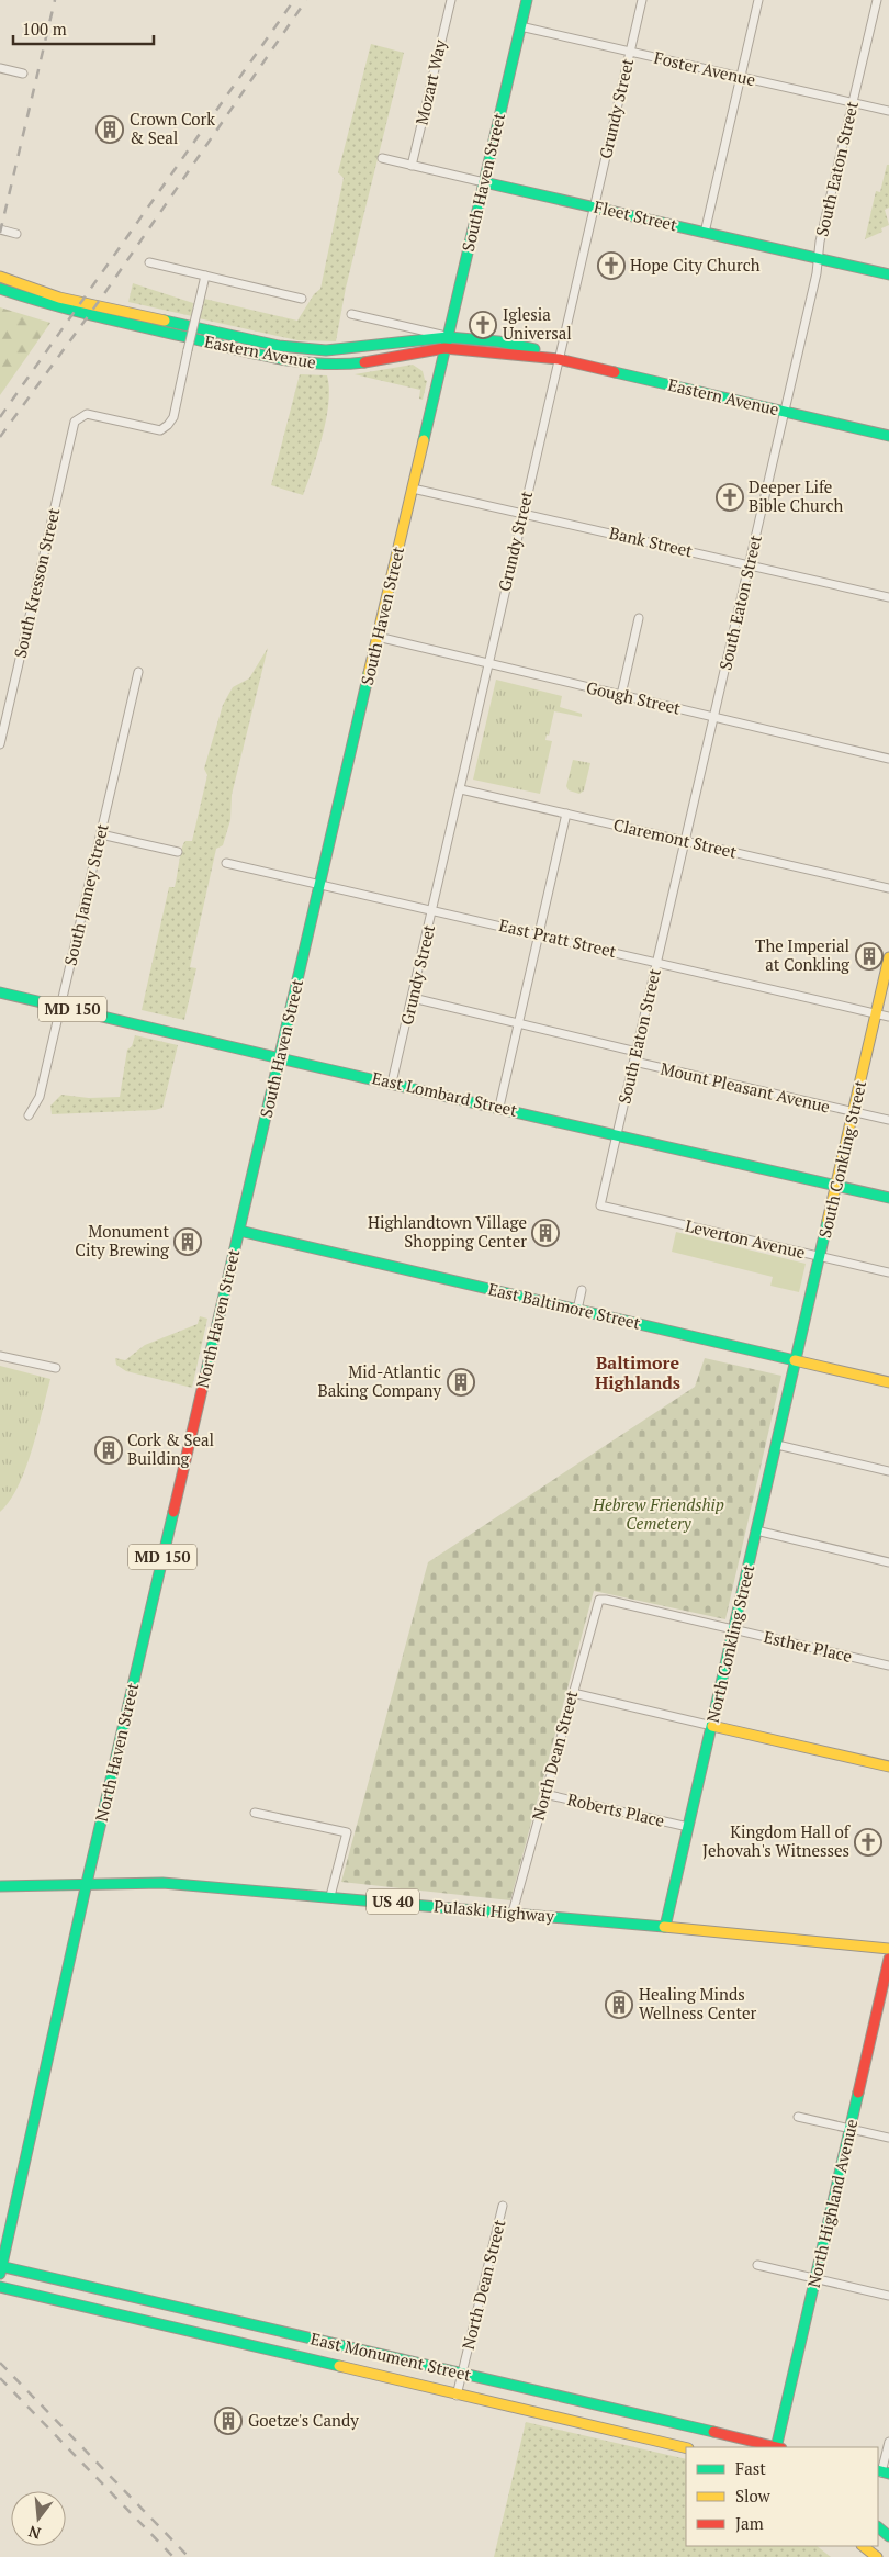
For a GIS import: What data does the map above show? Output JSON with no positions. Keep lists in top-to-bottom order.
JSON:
{
  "streets": {
    "main road": [
      "South Haven Street",
      "Fleet Street",
      "Eastern Avenue",
      "MD 150",
      "East Lombard Street",
      "South Conkling Street",
      "East Baltimore Street",
      "North Haven Street",
      "North Conkling Street",
      "US 40",
      "Pulaski Highway",
      "North Highland Avenue",
      "East Monument Street"
    ],
    "street": [
      "Foster Avenue",
      "Mozart Way",
      "Grundy Street",
      "South Eaton Street",
      "Bank Street",
      "South Kresson Street",
      "Gough Street",
      "Claremont Street",
      "South Janney Street",
      "East Pratt Street",
      "Mount Pleasant Avenue",
      "Leverton Avenue",
      "Esther Place",
      "North Dean Street",
      "Roberts Place"
    ]
  },
  "crossings": [
    ["Foster Avenue", "Grundy Street"],
    ["Foster Avenue", "South Eaton Street"],
    ["Foster Avenue", "South Haven Street"],
    ["Mozart Way", "Fleet Street"],
    ["Grundy Street", "Fleet Street"],
    ["Grundy Street", "Eastern Avenue"],
    ["Grundy Street", "Bank Street"],
    ["Grundy Street", "Gough Street"],
    ["Grundy Street", "Claremont Street"],
    ["Grundy Street", "East Pratt Street"],
    ["Grundy Street", "East Lombard Street"],
    ["South Eaton Street", "Fleet Street"],
    ["South Eaton Street", "Eastern Avenue"],
    ["South Eaton Street", "Bank Street"],
    ["South Eaton Street", "Gough Street"],
    ["South Eaton Street", "Claremont Street"],
    ["South Eaton Street", "East Pratt Street"],
    ["South Eaton Street", "Mount Pleasant Avenue"],
    ["South Eaton Street", "East Lombard Street"],
    ["South Eaton Street", "Leverton Avenue"],
    ["South Haven Street", "Fleet Street"],
    ["South Haven Street", "Eastern Avenue"],
    ["South Haven Street", "Bank Street"],
    ["South Haven Street", "Gough Street"],
    ["South Haven Street", "East Pratt Street"],
    ["South Haven Street", "East Lombard Street"],
    ["South Haven Street", "East Baltimore Street"],
    ["South Haven Street", "North Haven Street"],
    ["South Janney Street", "East Lombard Street"],
    ["East Pratt Street", "South Conkling Street"],
    ["Mount Pleasant Avenue", "South Conkling Street"],
    ["East Lombard Street", "South Conkling Street"],
    ["South Conkling Street", "Leverton Avenue"],
    ["South Conkling Street", "East Baltimore Street"],
    ["South Conkling Street", "North Conkling Street"],
    ["East Baltimore Street", "North Haven Street"],
    ["East Baltimore Street", "North Conkling Street"],
    ["North Haven Street", "Pulaski Highway"],
    ["North Haven Street", "East Monument Street"],
    ["North Conkling Street", "Esther Place"],
    ["North Conkling Street", "Roberts Place"],
    ["North Conkling Street", "Pulaski Highway"],
    ["Esther Place", "North Dean Street"],
    ["North Dean Street", "Roberts Place"],
    ["North Dean Street", "Pulaski Highway"],
    ["North Dean Street", "East Monument Street"]
  ],
  "districts": ["Baltimore Highlands"],
  "parks": ["Hebrew Friendship Cemetery"],
  "places": {
    "building": [
      "Crown Cork & Seal",
      "The Imperial at Conkling",
      "Highlandtown Village Shopping Center",
      "Monument City Brewing",
      "Mid-Atlantic Baking Company",
      "Cork & Seal Building",
      "Healing Minds Wellness Center",
      "Goetze's Candy"
    ],
    "church": [
      "Hope City Church",
      "Iglesia Universal",
      "Deeper Life Bible Church",
      "Kingdom Hall of Jehovah's Witnesses"
    ]
  },
  "legend": ["Fast", "Slow", "Jam"],
  "scale_bar": "100 m",
  "north": "bottom"
}
